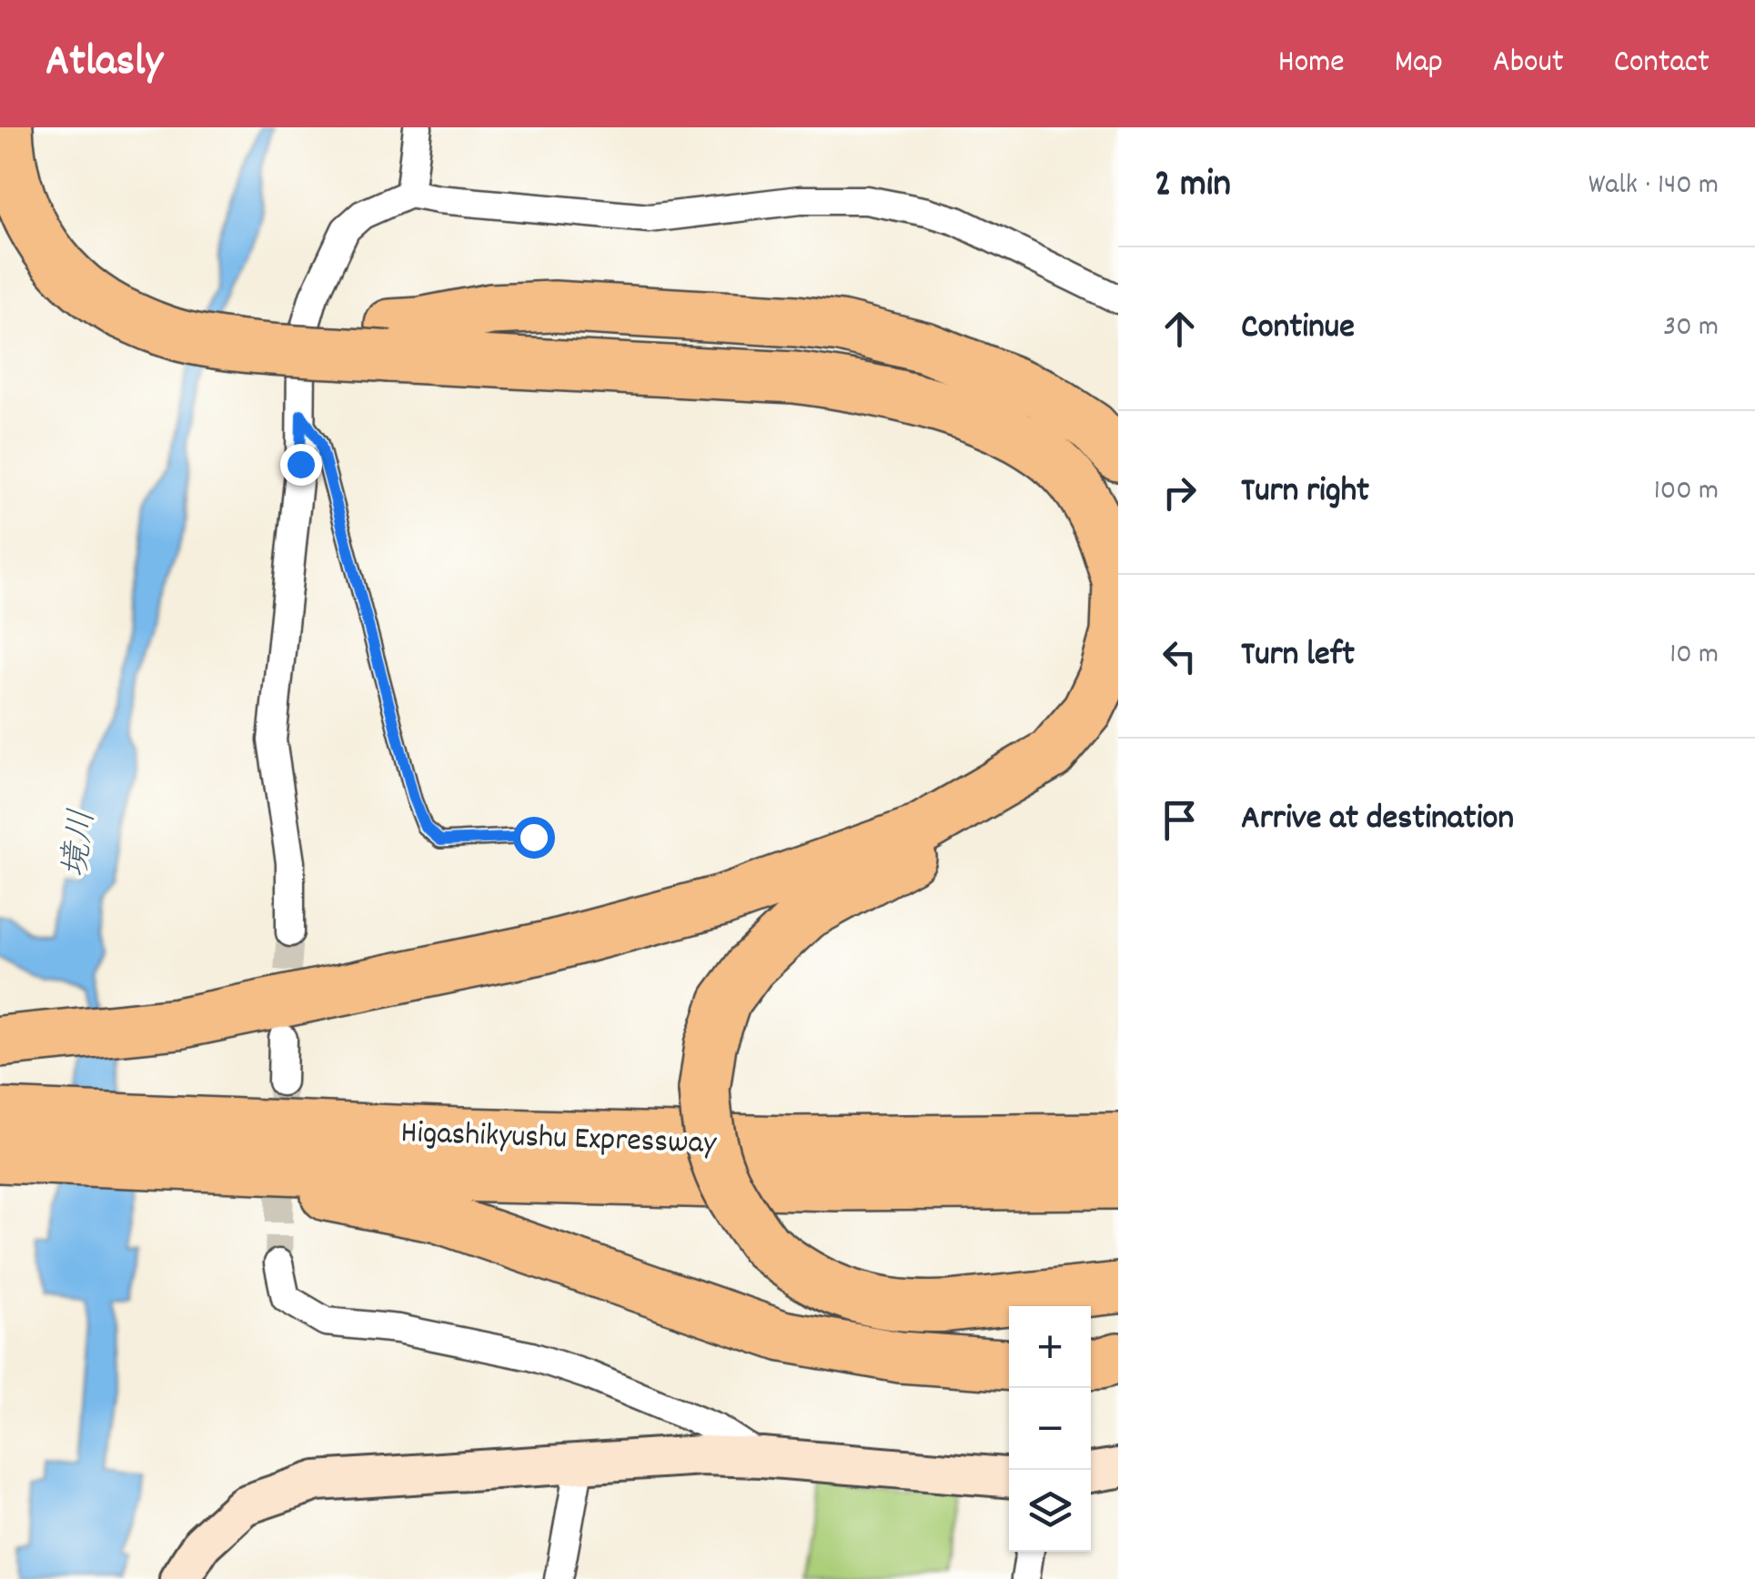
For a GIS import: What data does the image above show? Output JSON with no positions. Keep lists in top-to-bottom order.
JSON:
{
  "streets": {
    "highway": ["Higashikyushu Expressway"]
  },
  "water": ["境川"],
  "page": {
    "header": "Atlasly",
    "nav": [
      "Home",
      "Map",
      "About",
      "Contact"
    ],
    "heading": ["2 min", "Walk · 140 m"],
    "list": [
      ["Continue", "30 m"],
      ["Turn right", "100 m"],
      ["Turn left", "10 m"],
      "Arrive at destination"
    ],
    "map_buttons": ["+", "−"]
  }
}
